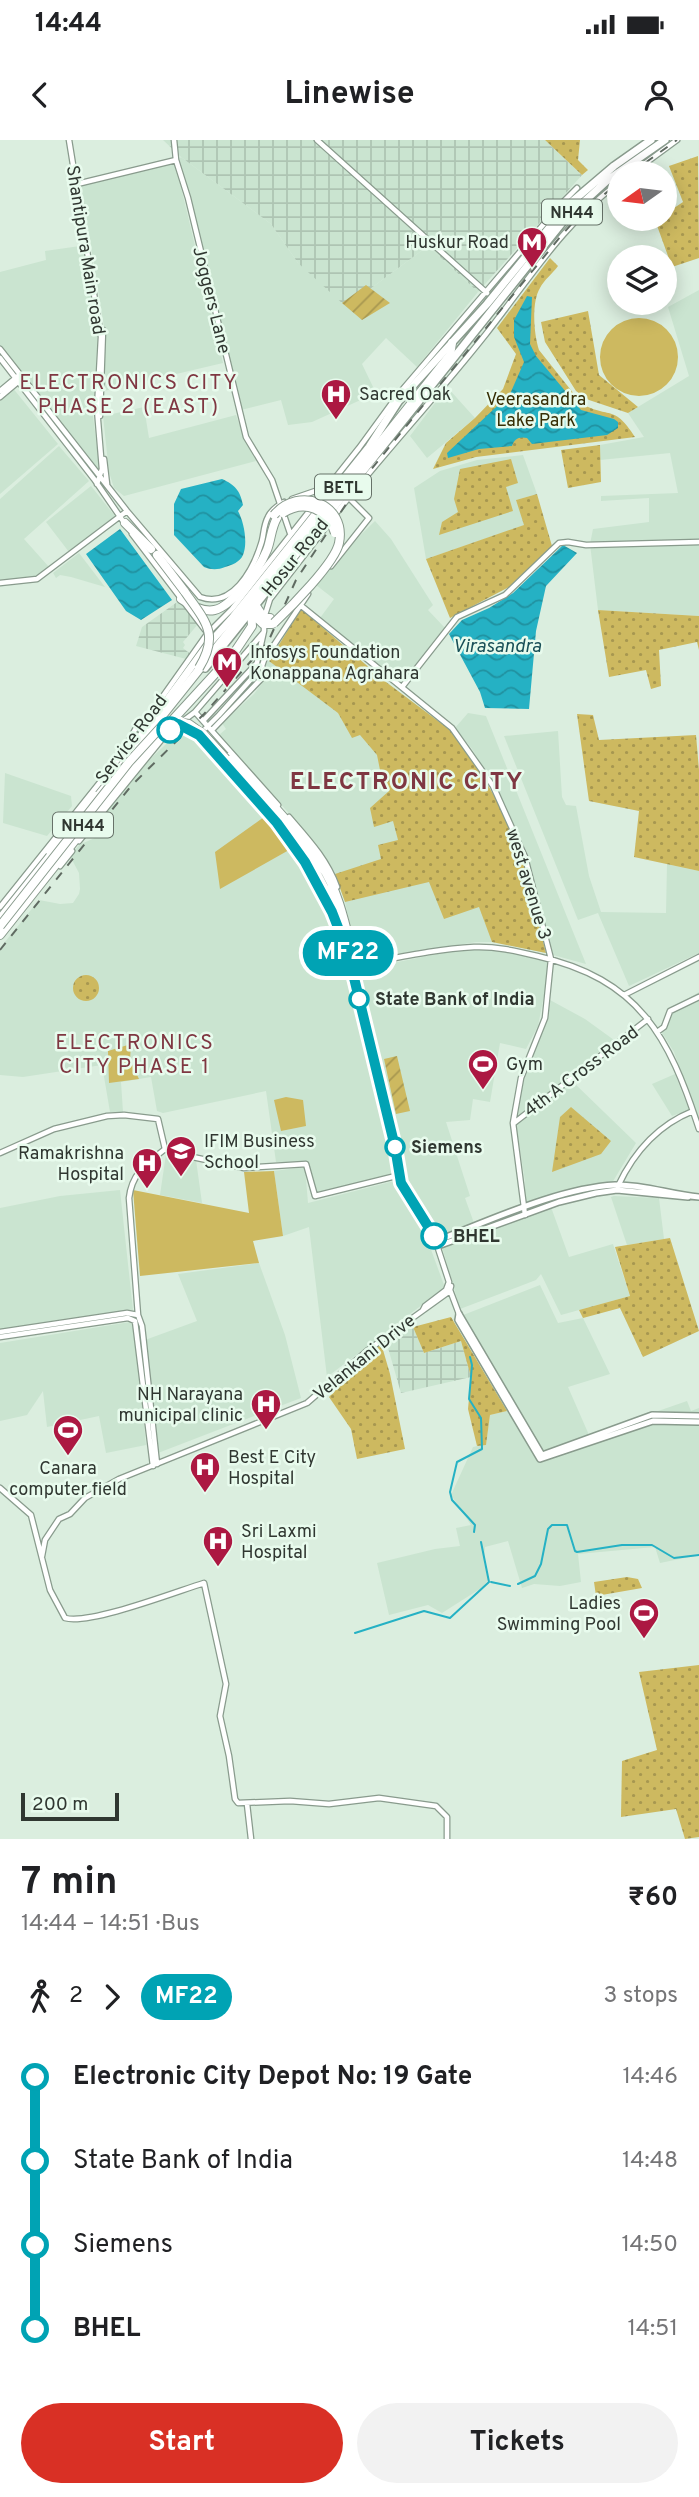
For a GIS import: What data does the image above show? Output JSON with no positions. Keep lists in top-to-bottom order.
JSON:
{
  "streets": {
    "highway": ["NH44", "BETL", "Hosur Road"],
    "street": [
      "Shantipura Main road",
      "Joggers Lane",
      "Service Road",
      "west avenue 3",
      "4th A Cross Road",
      "Velankani Drive"
    ]
  },
  "crossings": [
    ["Joggers Lane", "Service Road"],
    ["BETL", "Hosur Road"],
    ["BETL", "Service Road"],
    ["Hosur Road", "Service Road"]
  ],
  "districts": ["ELECTRONICS CITY PHASE 2 (EAST)", "ELECTRONIC CITY", "ELECTRONICS CITY PHASE 1"],
  "water": ["Virasandra"],
  "parks": ["Veerasandra Lake Park"],
  "places": {
    "metro station": ["Huskur Road", "Infosys Foundation Konappana Agrahara"],
    "hospital": [
      "Sacred Oak",
      "Ramakrishna Hospital",
      "NH Narayana municipal clinic",
      "Best E City Hospital",
      "Sri Laxmi Hospital"
    ],
    "other": ["State Bank of India", "Siemens", "BHEL"],
    "sports": ["Gym", "Canara computer field", "Ladies Swimming Pool"],
    "school or university": ["IFIM Business School"]
  },
  "lines": ["bus line MF22"],
  "scale_bar": "200 m",
  "north": "left",
  "page": {
    "status": "14:44",
    "header": "Linewise",
    "on_map": "MF22",
    "scale": "200 m",
    "heading": ["7 min", "14:44 – 14:51 · Bus", "₹60"],
    "legs": ["2", "MF22", "3 stops"],
    "list": [
      {
        "name": "Electronic City Depot No: 19 Gate",
        "value": "14:46"
      },
      {
        "name": "State Bank of India",
        "value": "14:48"
      },
      {
        "name": "Siemens",
        "value": "14:50"
      },
      {
        "name": "BHEL",
        "value": "14:51"
      }
    ],
    "buttons": ["Start", "Tickets"]
  }
}
